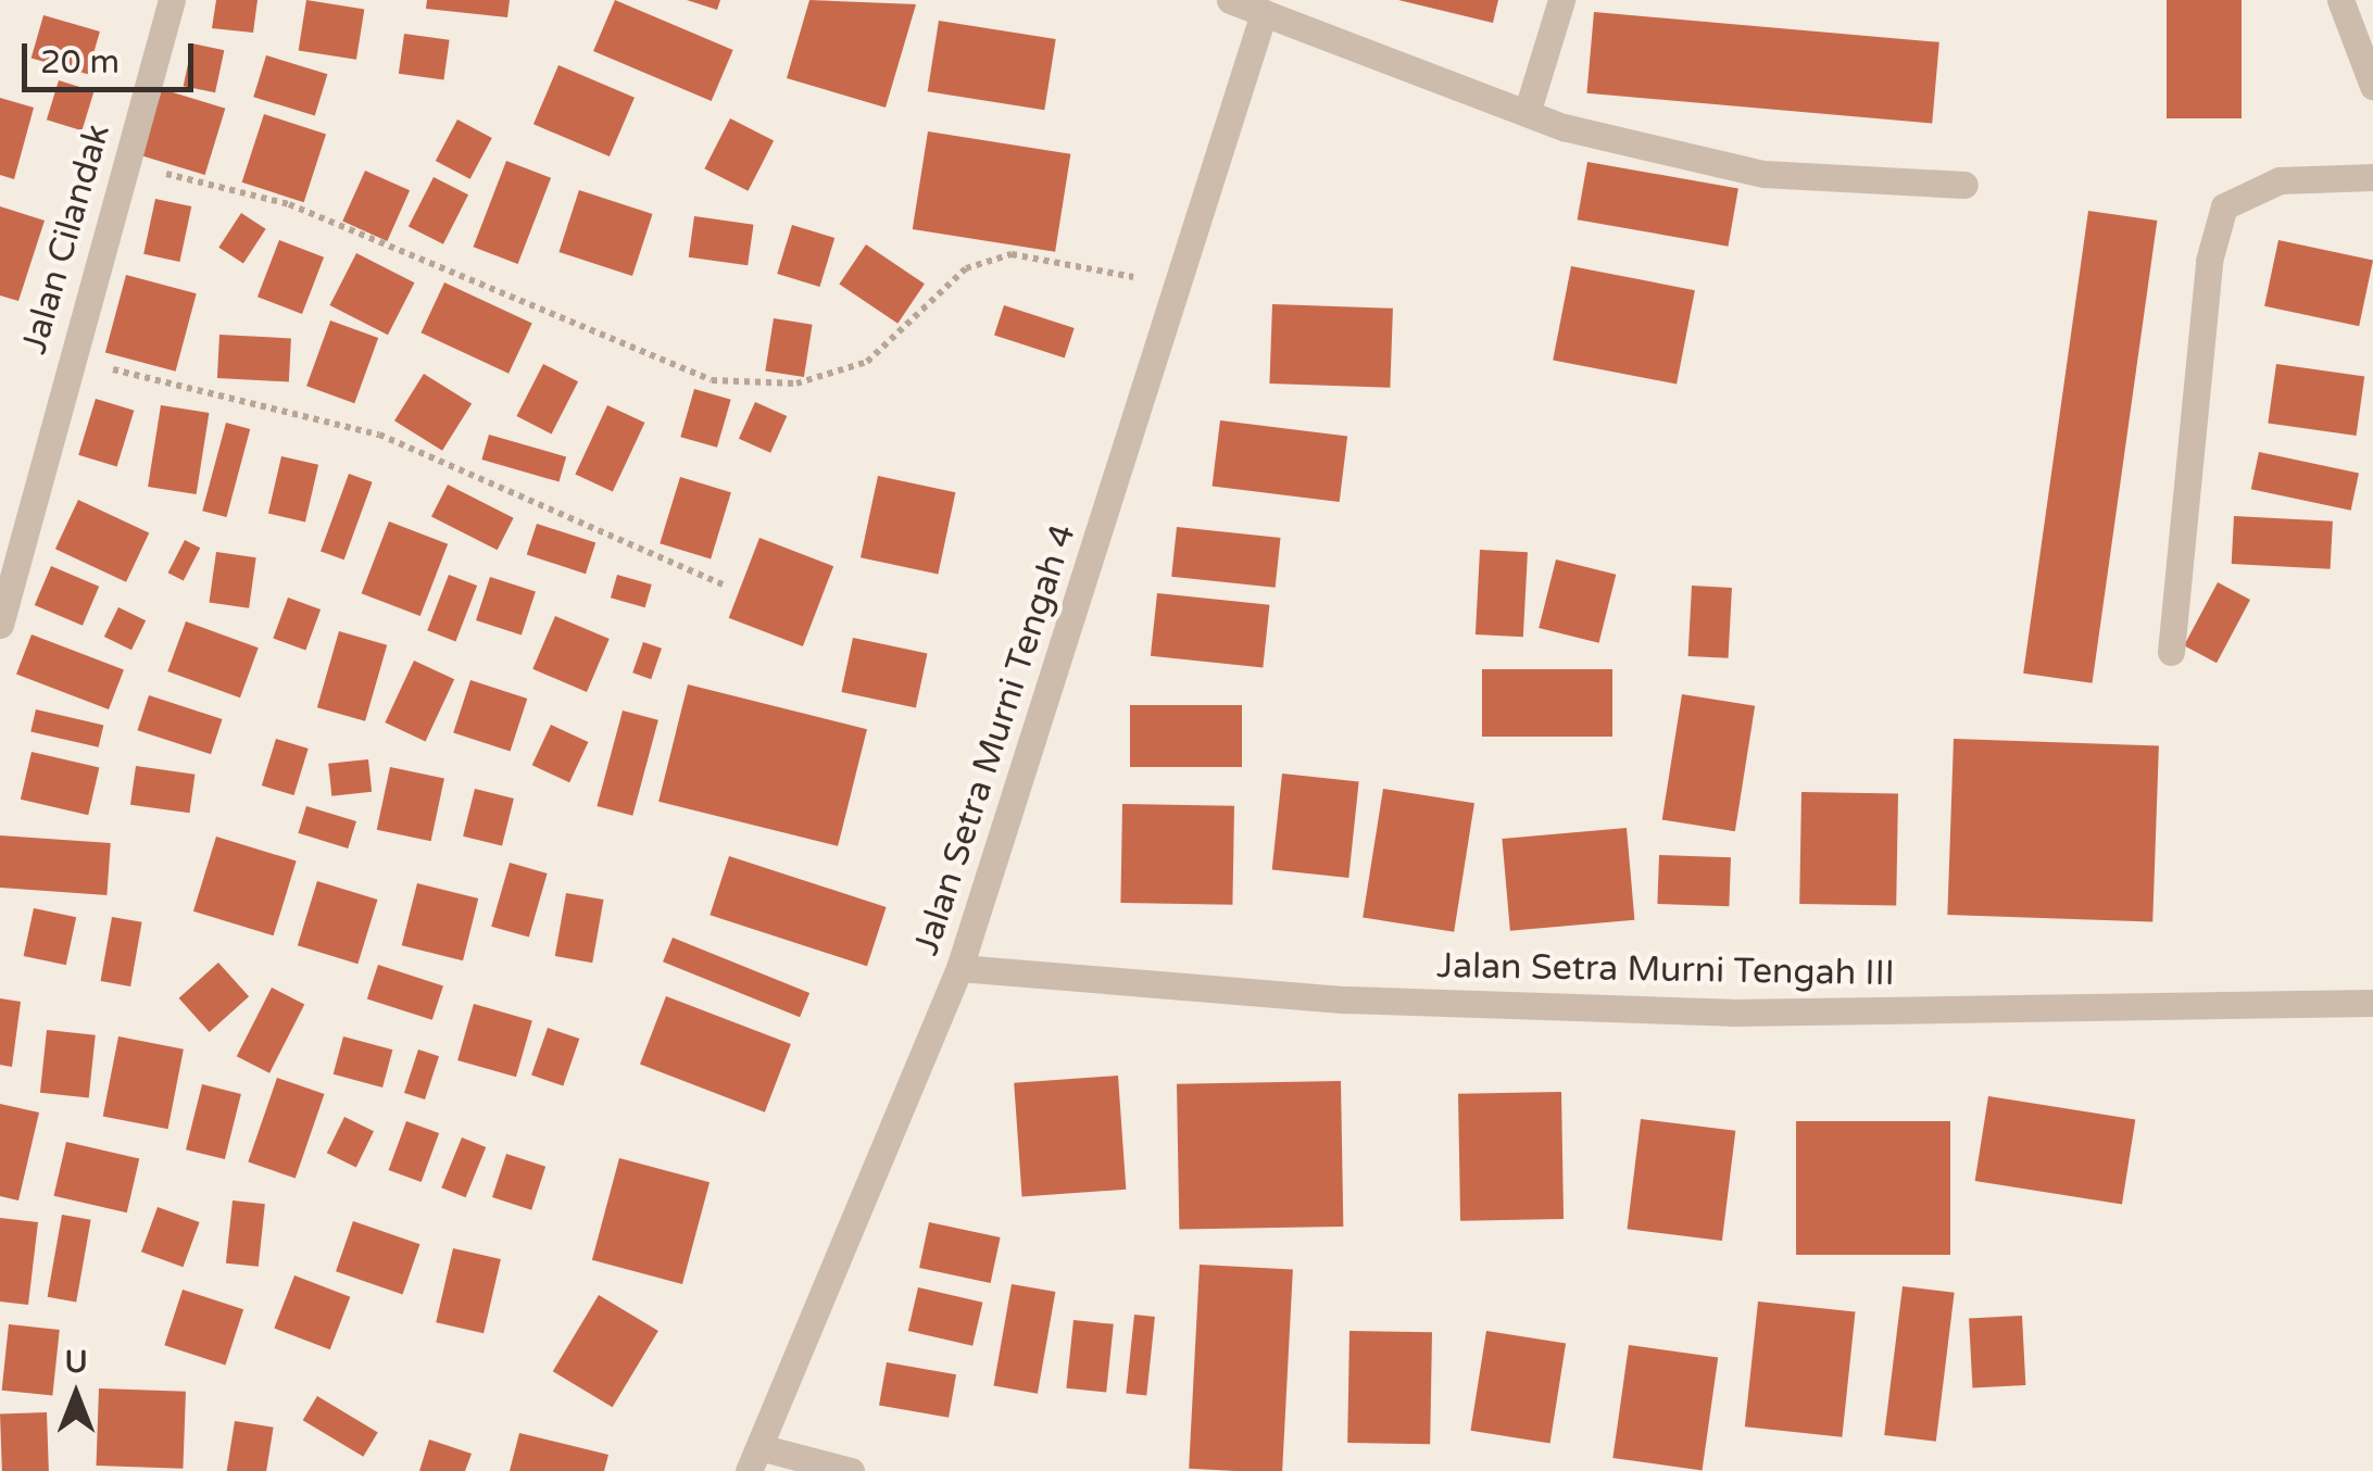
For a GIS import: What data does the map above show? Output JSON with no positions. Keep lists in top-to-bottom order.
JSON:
{
  "streets": {
    "street": ["Jalan Cilandak", "Jalan Setra Murni Tengah 4", "Jalan Setra Murni Tengah III"]
  },
  "crossings": [
    ["Jalan Setra Murni Tengah 4", "Jalan Setra Murni Tengah III"]
  ],
  "scale_bar": "20 m",
  "north": "top"
}
